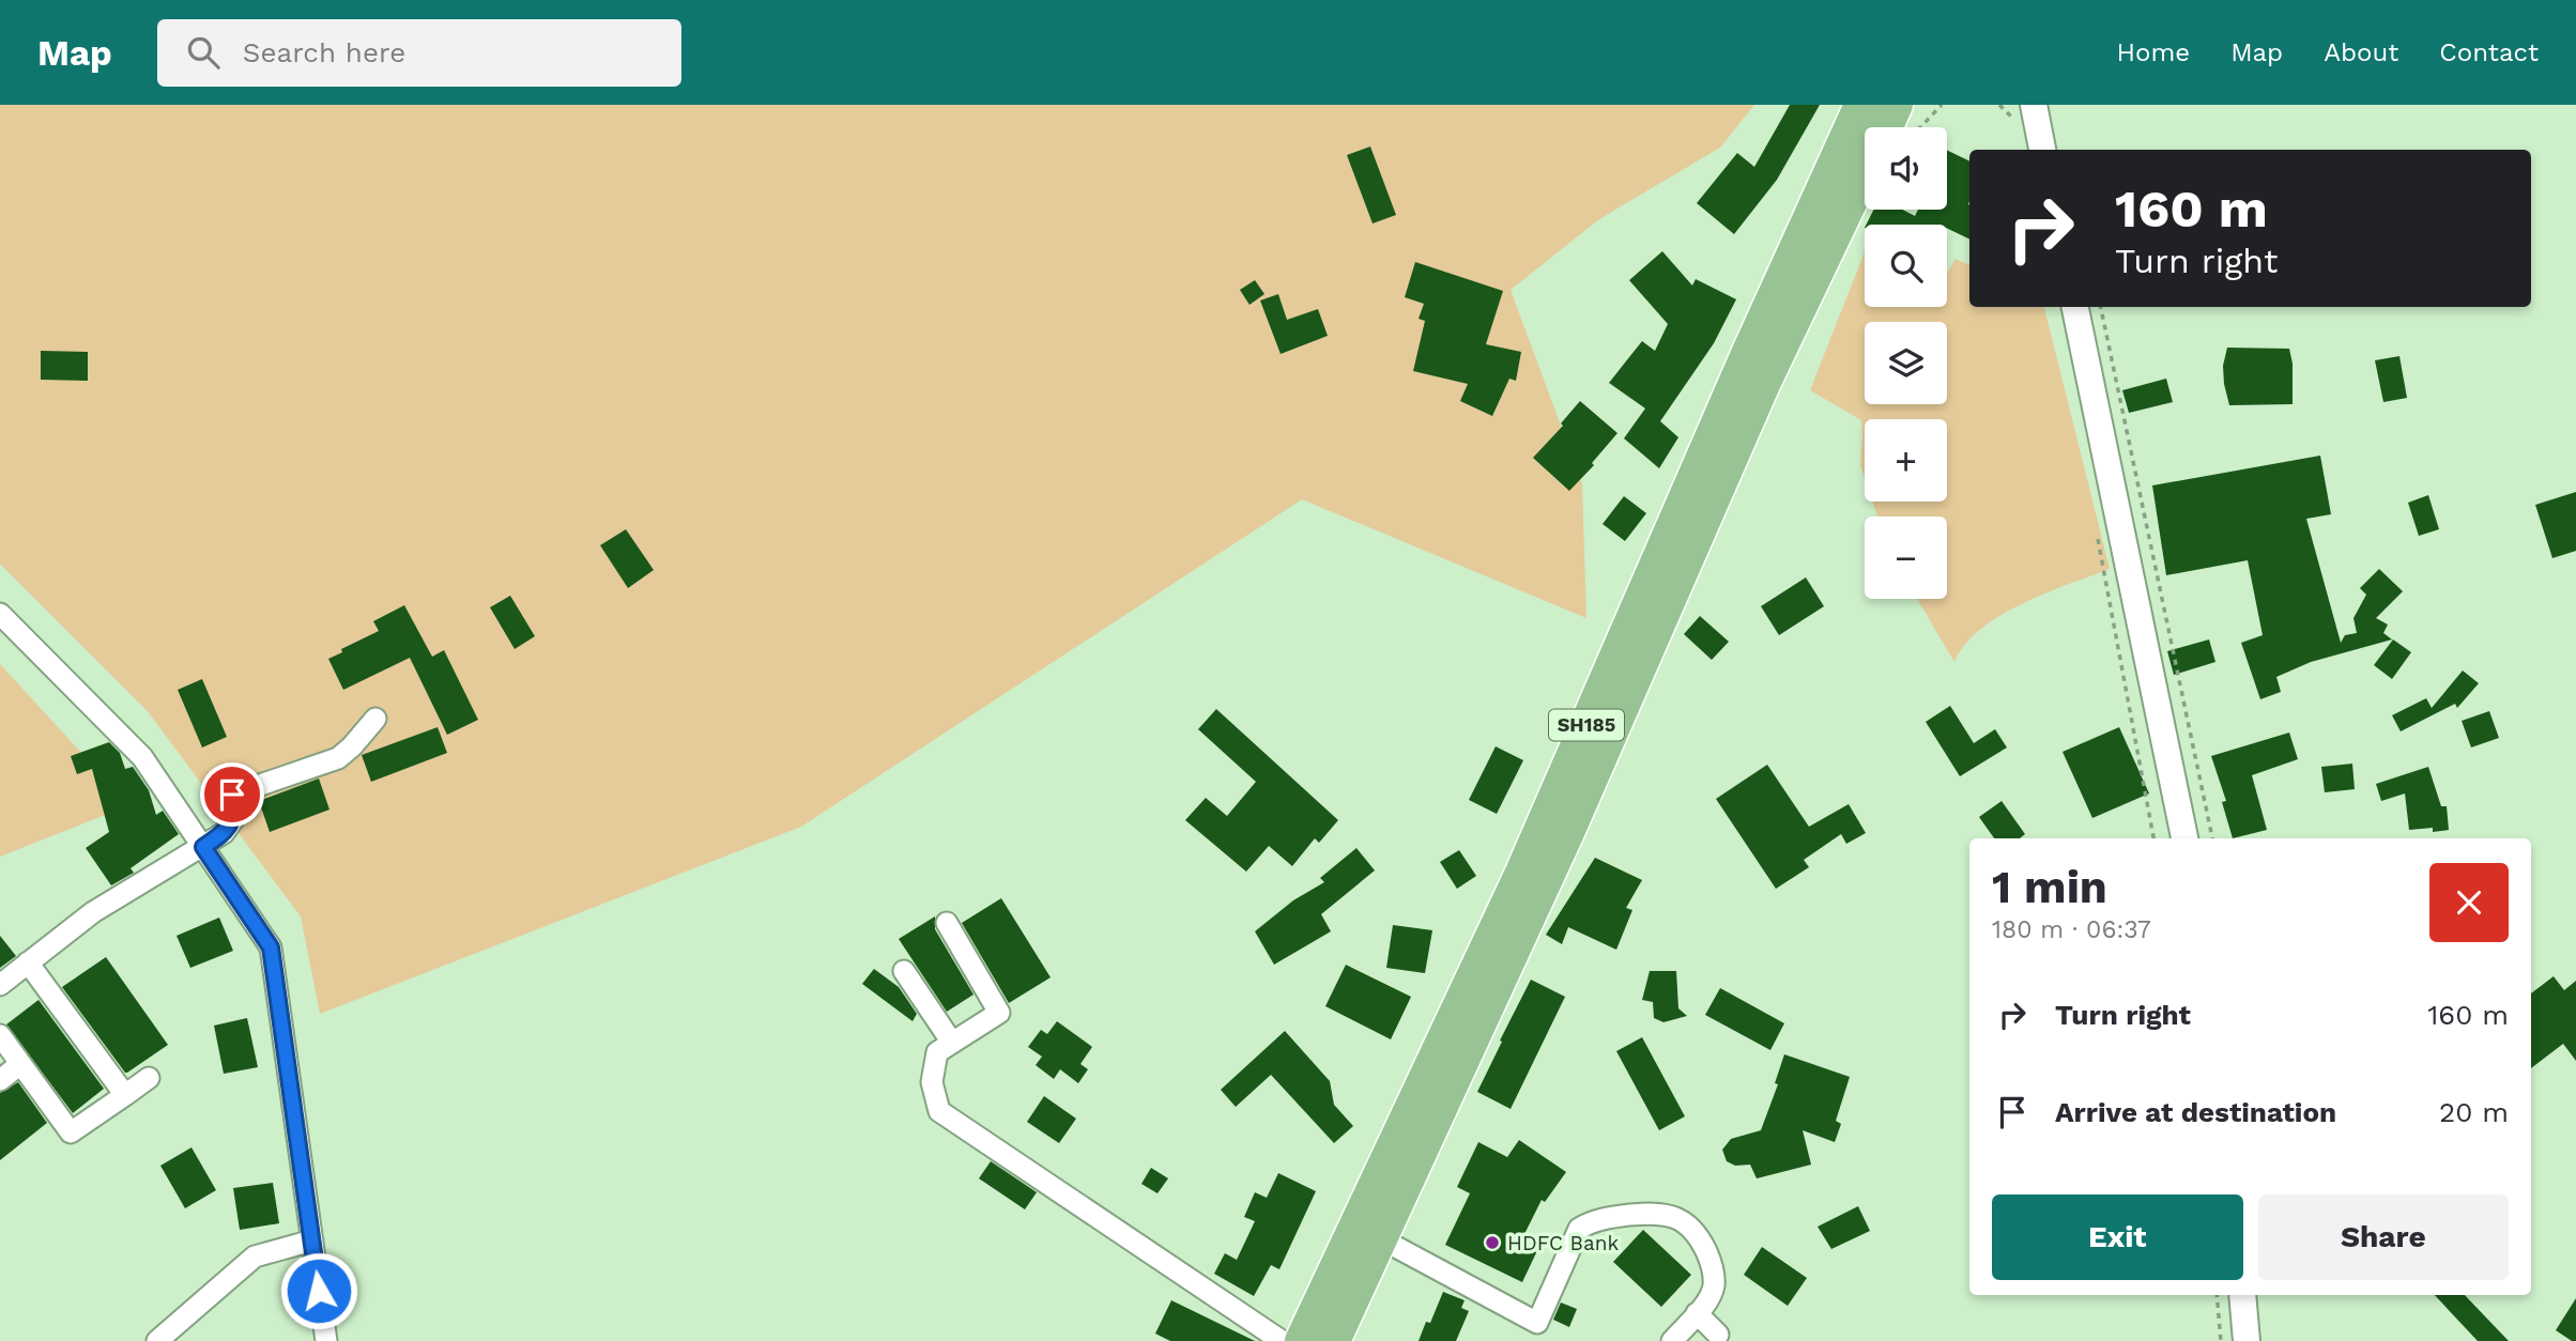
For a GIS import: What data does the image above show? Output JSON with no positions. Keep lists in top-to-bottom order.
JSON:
{
  "streets": {
    "main road": ["SH185"]
  },
  "places": ["HDFC Bank"],
  "page": {
    "header": "Map",
    "search": "Search here",
    "nav": [
      "Home",
      "Map",
      "About",
      "Contact"
    ],
    "map_buttons": ["+", "−"],
    "turn": ["160 m", "Turn right"],
    "heading": ["1 min", "180 m · 06:37"],
    "list": [
      {
        "name": "Turn right",
        "value": "160 m"
      },
      {
        "name": "Arrive at destination",
        "value": "20 m"
      }
    ],
    "buttons": ["Exit", "Share"]
  }
}
